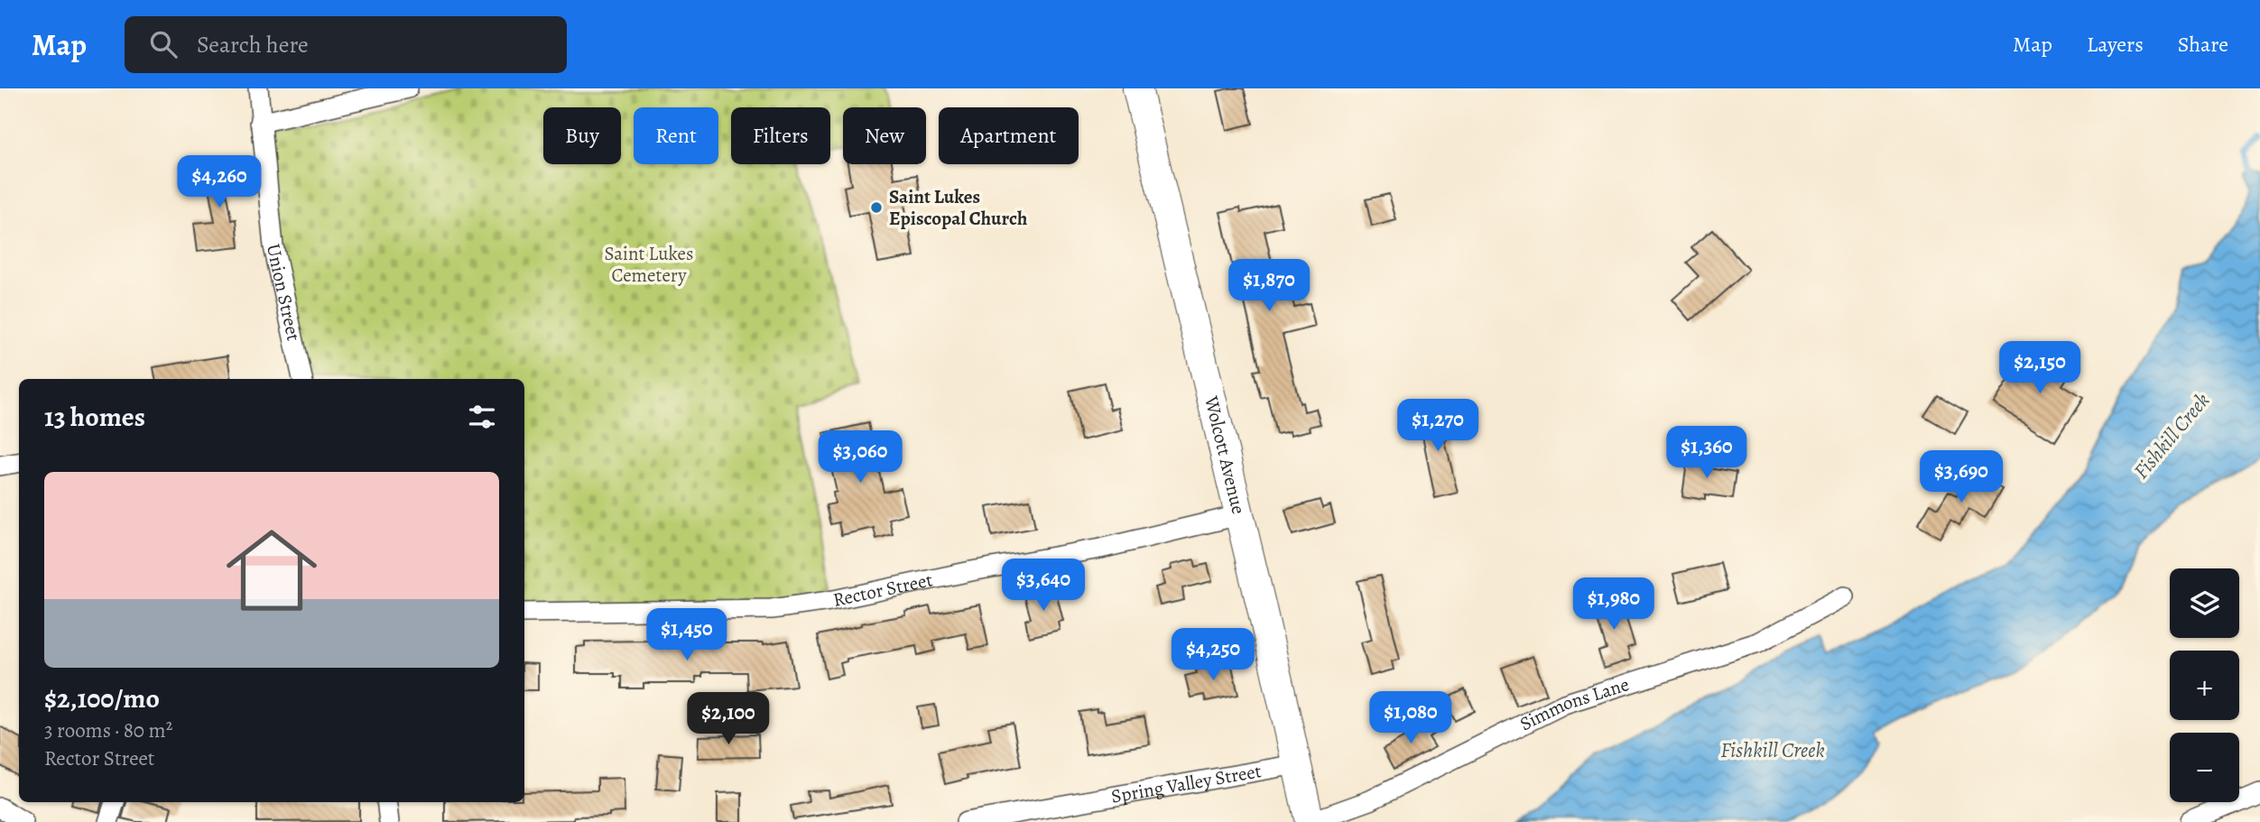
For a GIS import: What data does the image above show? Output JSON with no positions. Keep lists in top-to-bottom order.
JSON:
{
  "streets": {
    "main road": ["Wolcott Avenue"],
    "street": [
      "Union Street",
      "Rector Street",
      "Simmons Lane",
      "Spring Valley Street"
    ]
  },
  "crossings": [
    ["Wolcott Avenue", "Rector Street"],
    ["Wolcott Avenue", "Simmons Lane"],
    ["Wolcott Avenue", "Spring Valley Street"]
  ],
  "water": ["Fishkill Creek"],
  "parks": ["Saint Lukes Cemetery"],
  "places": ["Saint Lukes Episcopal Church"],
  "page": {
    "header": "Map",
    "search": "Search here",
    "nav": ["Map", "Layers", "Share"],
    "chip": [
      "Buy",
      "Rent",
      "Filters",
      "New",
      "Apartment"
    ],
    "price": [
      "$4,260",
      "$1,870",
      "$2,150",
      "$1,270",
      "$1,360",
      "$3,060",
      "$3,690",
      "$3,640",
      "$1,980",
      "$1,450",
      "$4,250",
      "$1,080",
      "$2,100"
    ],
    "heading": "13 homes",
    "list": [
      {
        "name": "$2,100/mo",
        "note": "3 rooms · 80 m² · Rector Street"
      }
    ],
    "map_buttons": ["+", "−"]
  }
}
